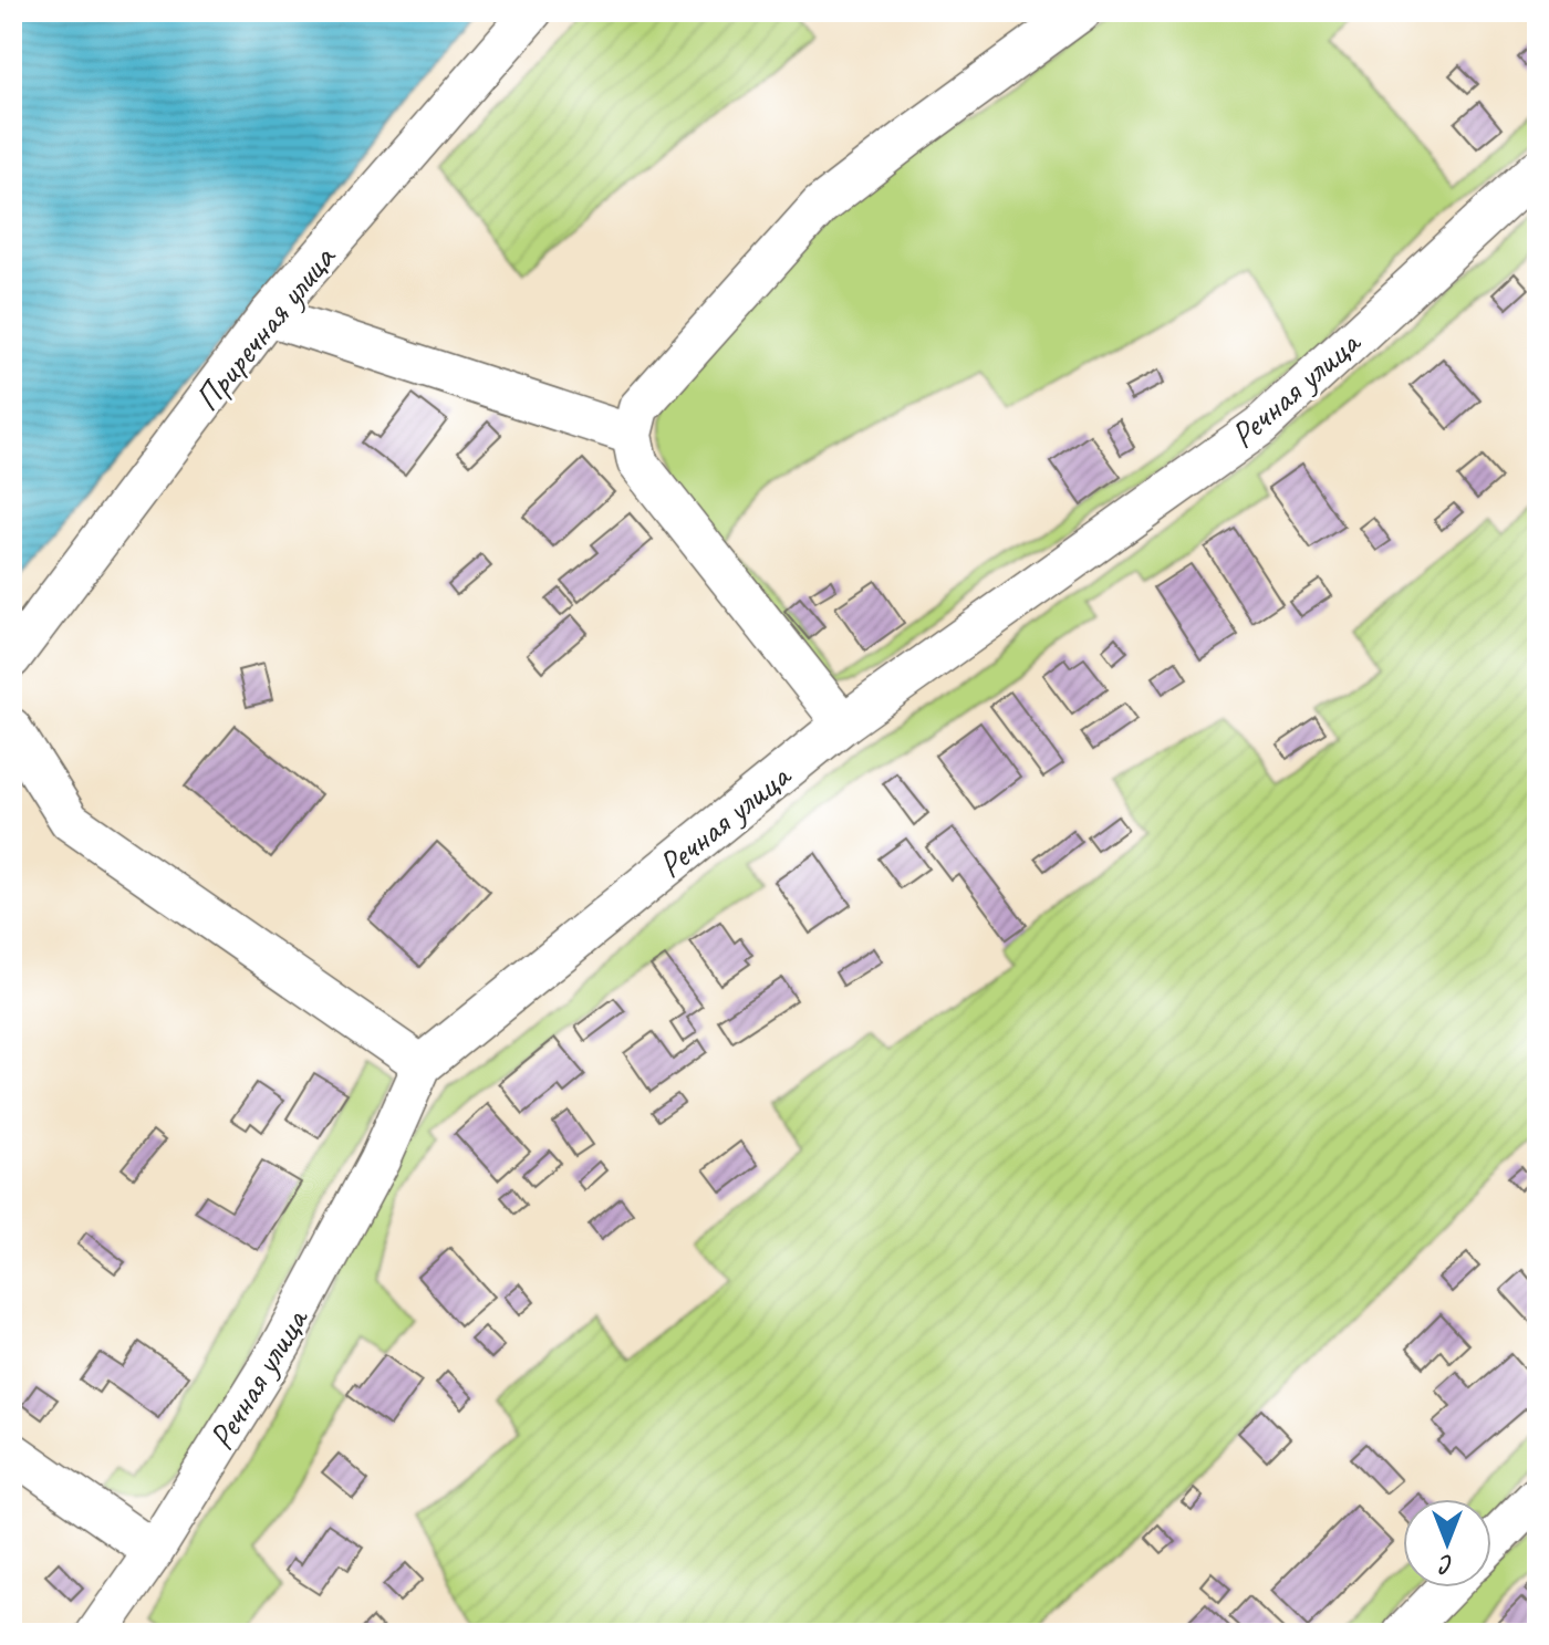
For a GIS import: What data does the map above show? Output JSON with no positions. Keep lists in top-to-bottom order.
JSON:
{
  "streets": {
    "street": ["Приречная улица", "Речная улица"]
  },
  "north": "bottom"
}
